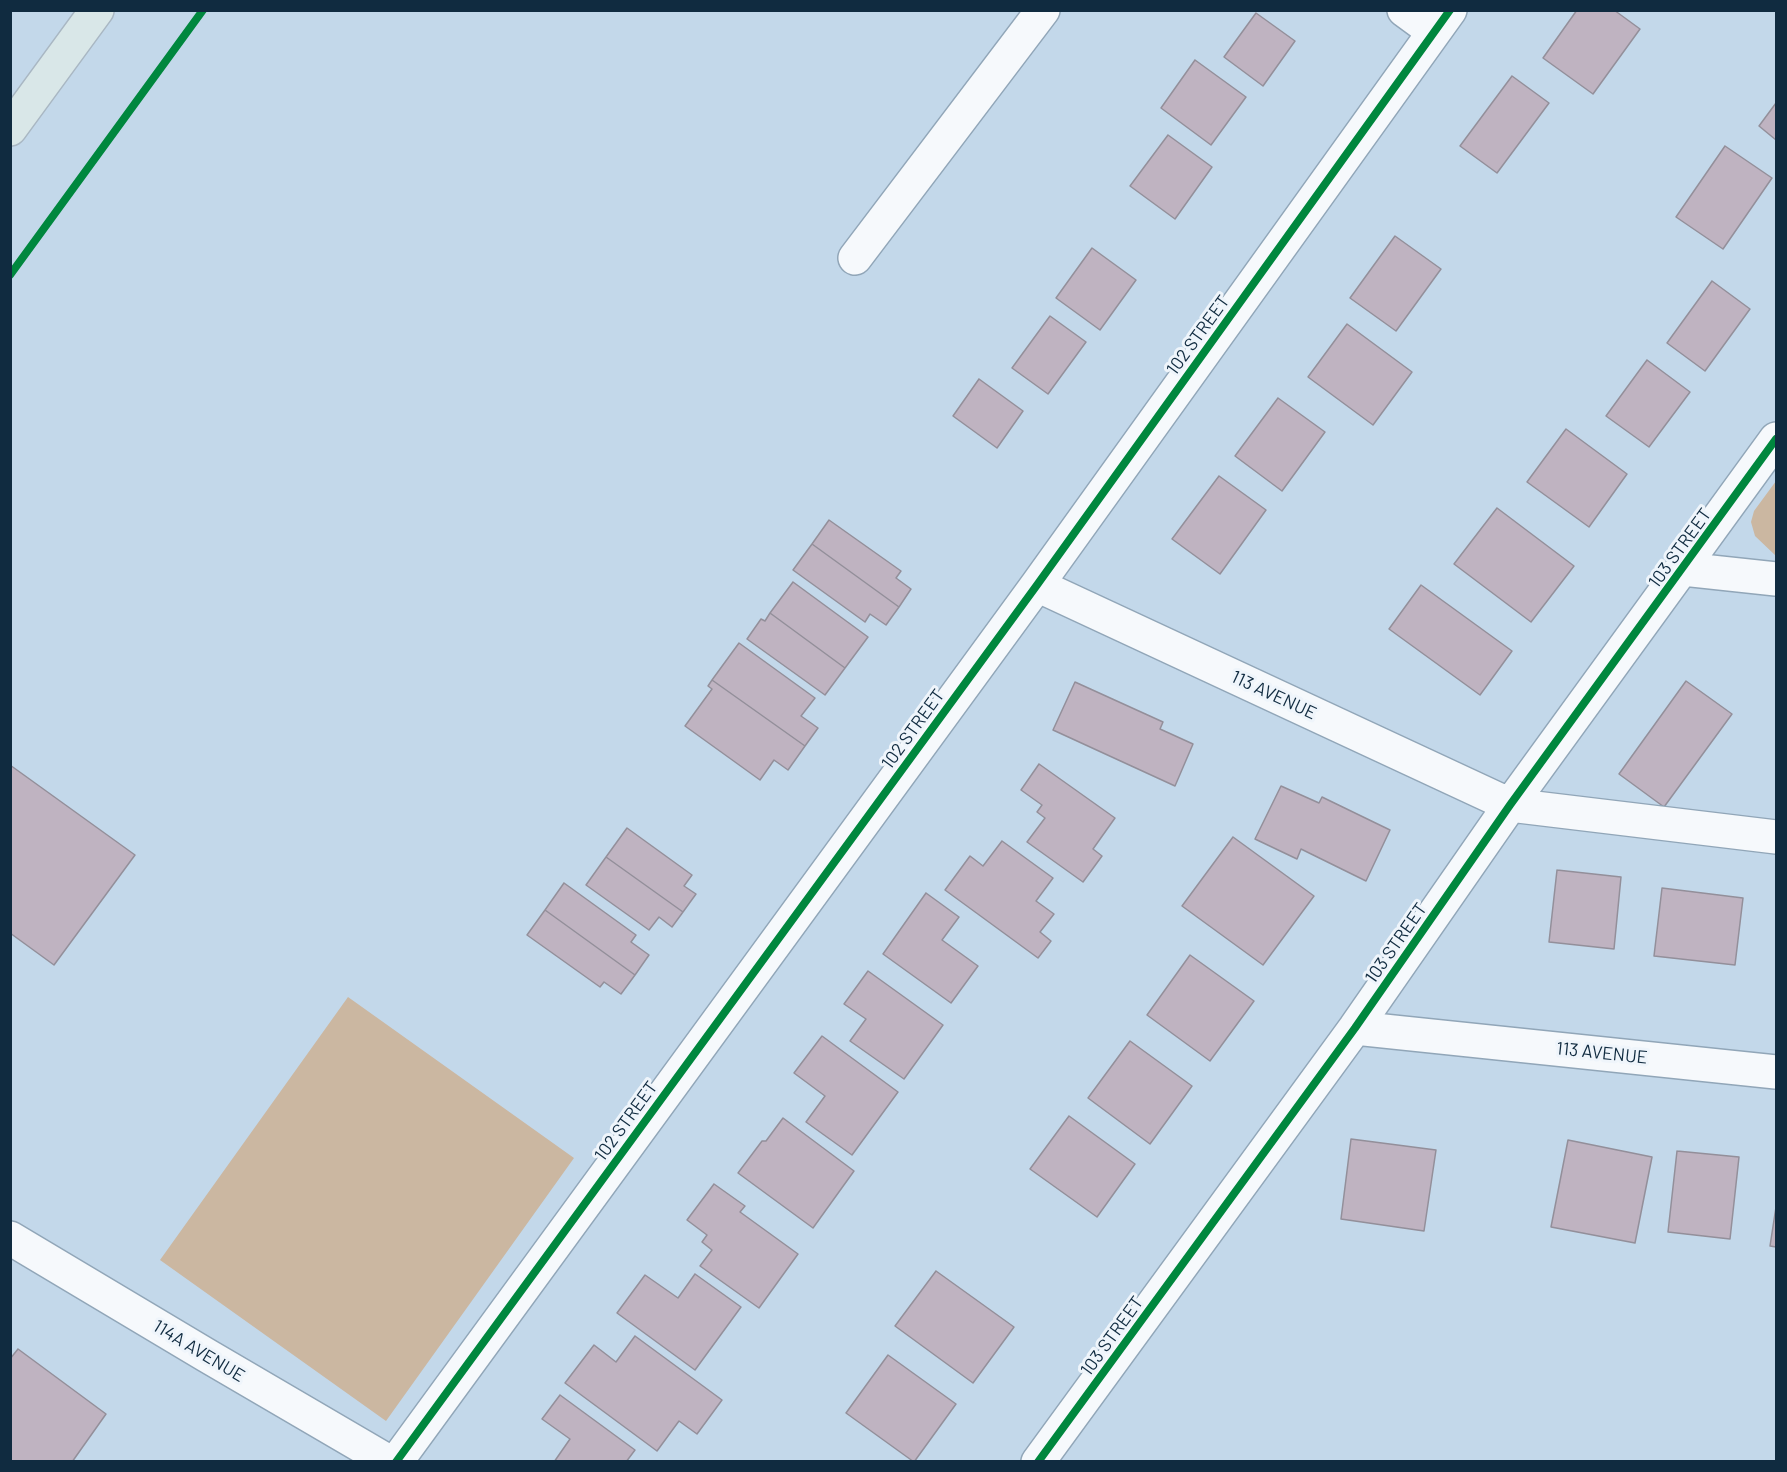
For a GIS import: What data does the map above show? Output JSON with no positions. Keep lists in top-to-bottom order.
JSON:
{
  "streets": {
    "street": [
      "102 STREET",
      "103 STREET",
      "113 AVENUE",
      "114A AVENUE"
    ]
  },
  "crossings": [
    ["102 STREET", "113 AVENUE"],
    ["103 STREET", "113 AVENUE"]
  ]
}
